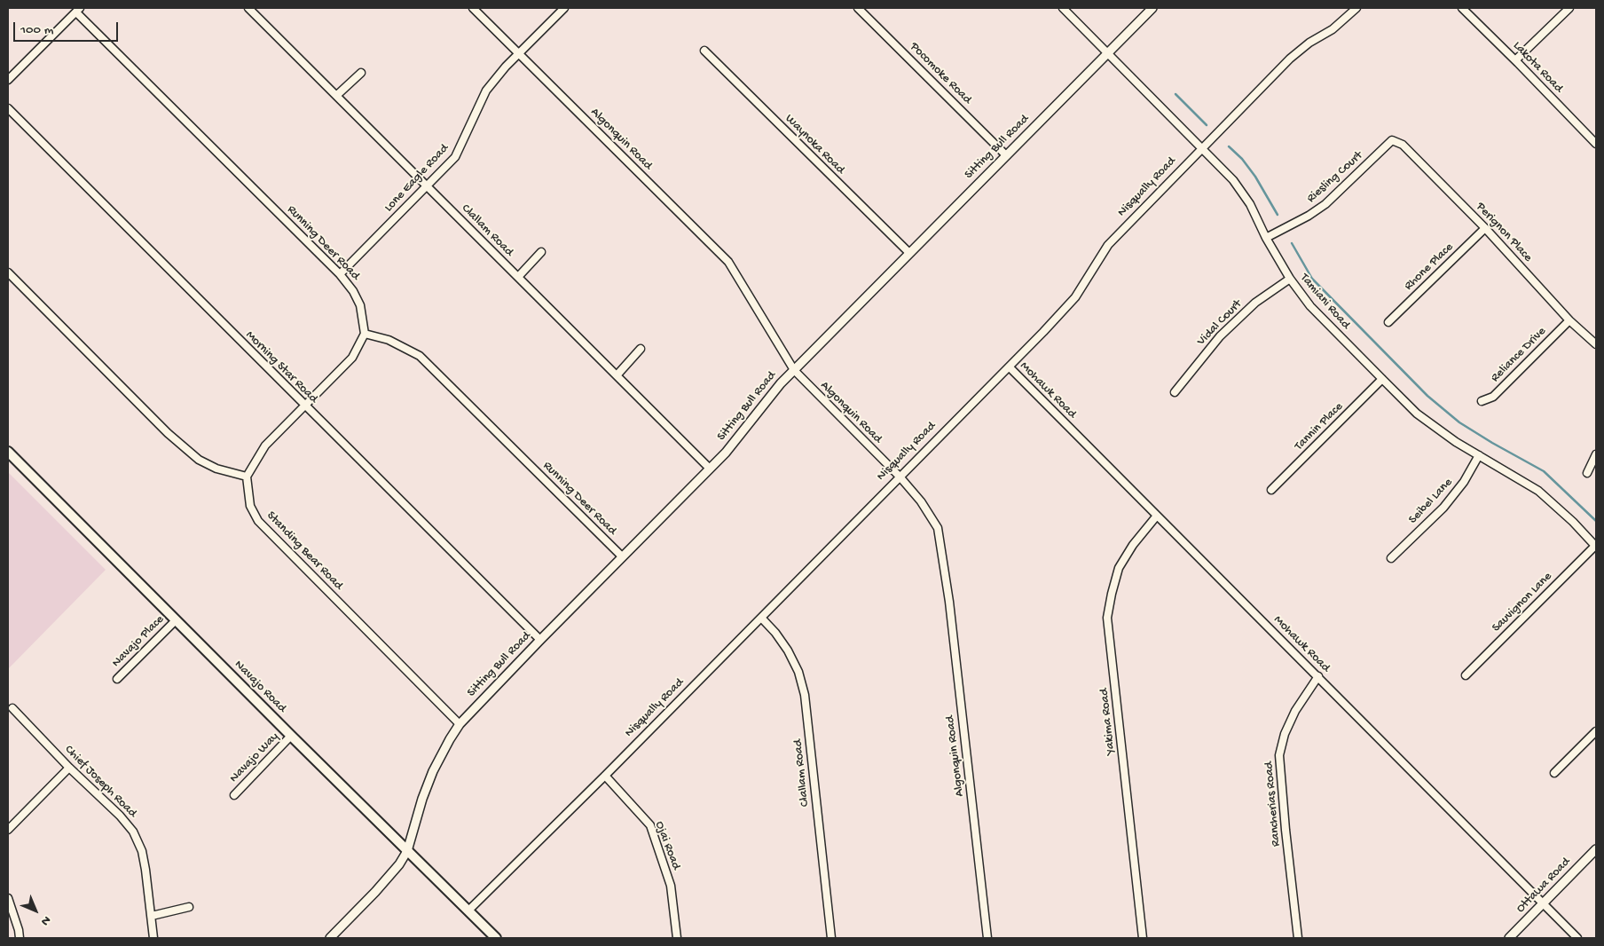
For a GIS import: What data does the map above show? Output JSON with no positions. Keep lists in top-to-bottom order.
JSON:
{
  "streets": {
    "main road": ["Navajo Road"],
    "street": [
      "Lakota Road",
      "Pocomoke Road",
      "Algonquin Road",
      "Waynoka Road",
      "Sitting Bull Road",
      "Riesling Court",
      "Lone Eagle Road",
      "Nisqually Road",
      "Clallam Road",
      "Perignon Place",
      "Running Deer Road",
      "Rhone Place",
      "Tamiani Road",
      "Vidal Court",
      "Reliance Drive",
      "Morning Star Road",
      "Mohawk Road",
      "Tannin Place",
      "Seibel Lane",
      "Standing Bear Road",
      "Sauvignon Lane",
      "Navajo Place",
      "Yakima Road",
      "Navajo Way",
      "Chief Joseph Road",
      "Rancherias Road",
      "Ojai Road",
      "Ottawa Road"
    ]
  },
  "crossings": [
    ["Pocomoke Road", "Sitting Bull Road"],
    ["Algonquin Road", "Sitting Bull Road"],
    ["Algonquin Road", "Lone Eagle Road"],
    ["Algonquin Road", "Nisqually Road"],
    ["Waynoka Road", "Sitting Bull Road"],
    ["Sitting Bull Road", "Clallam Road"],
    ["Sitting Bull Road", "Running Deer Road"],
    ["Sitting Bull Road", "Tamiani Road"],
    ["Sitting Bull Road", "Morning Star Road"],
    ["Sitting Bull Road", "Standing Bear Road"],
    ["Sitting Bull Road", "Navajo Road"],
    ["Riesling Court", "Perignon Place"],
    ["Riesling Court", "Tamiani Road"],
    ["Lone Eagle Road", "Clallam Road"],
    ["Lone Eagle Road", "Running Deer Road"],
    ["Nisqually Road", "Clallam Road"],
    ["Nisqually Road", "Tamiani Road"],
    ["Nisqually Road", "Mohawk Road"],
    ["Nisqually Road", "Navajo Road"],
    ["Nisqually Road", "Ojai Road"],
    ["Perignon Place", "Rhone Place"],
    ["Perignon Place", "Reliance Drive"],
    ["Tamiani Road", "Vidal Court"],
    ["Tamiani Road", "Tannin Place"],
    ["Tamiani Road", "Seibel Lane"],
    ["Tamiani Road", "Sauvignon Lane"],
    ["Mohawk Road", "Yakima Road"],
    ["Mohawk Road", "Rancherias Road"],
    ["Mohawk Road", "Ottawa Road"],
    ["Navajo Place", "Navajo Road"],
    ["Navajo Road", "Navajo Way"]
  ],
  "scale_bar": "100 m",
  "north": "bottom right"
}
